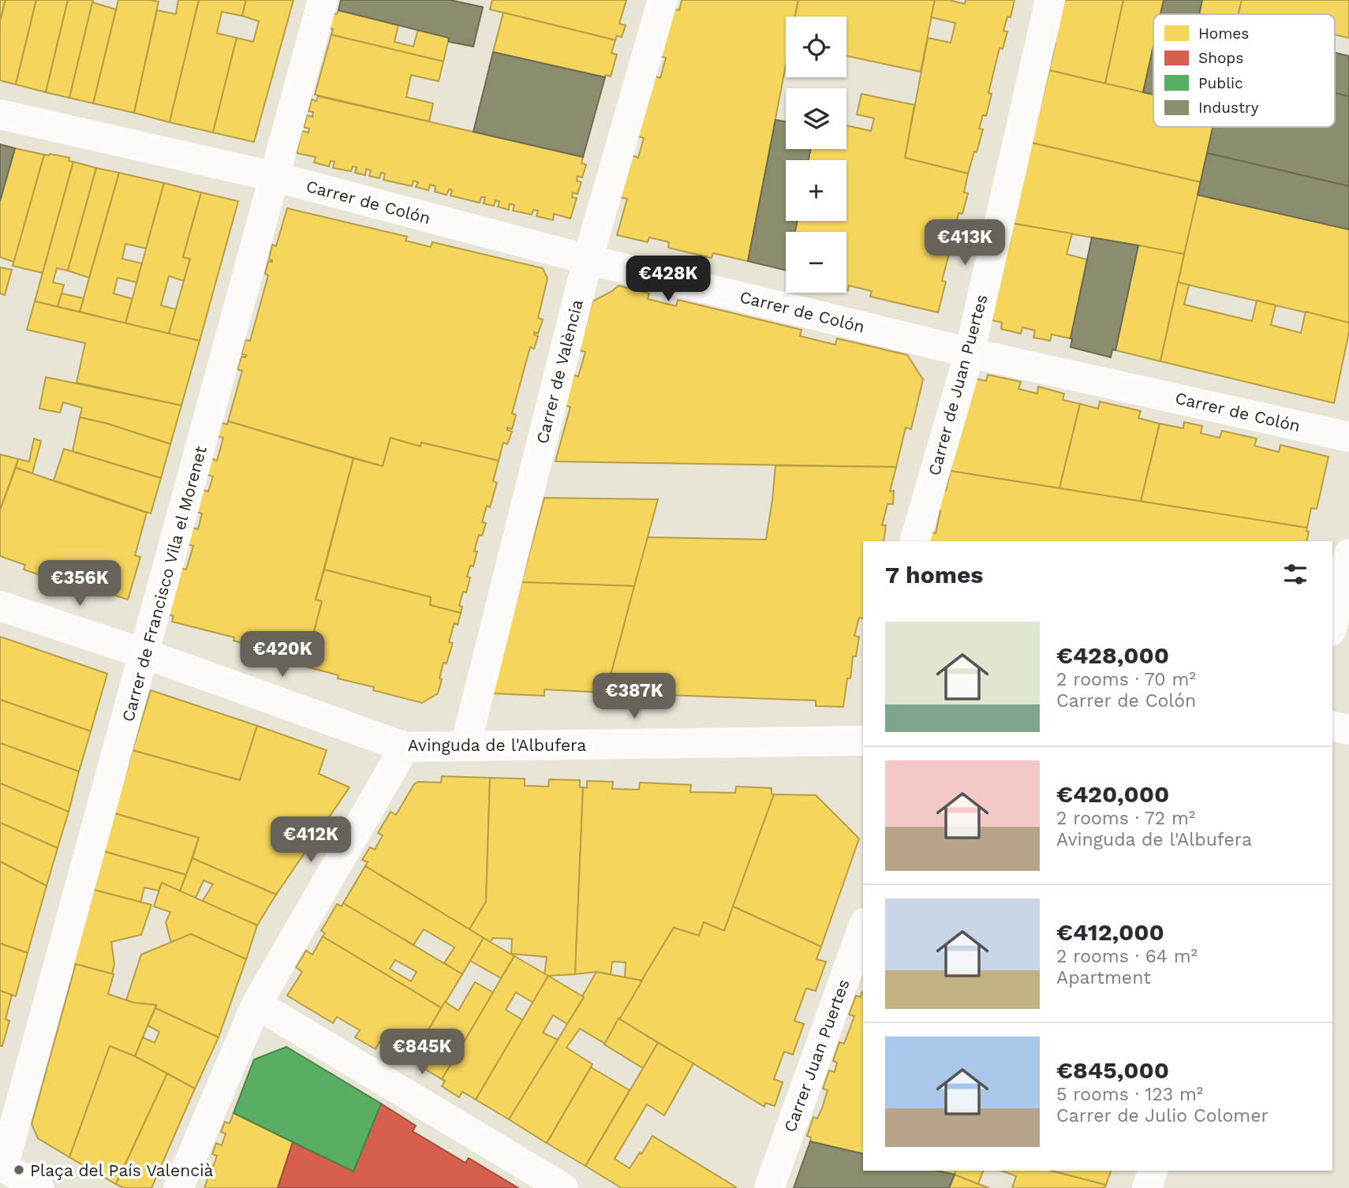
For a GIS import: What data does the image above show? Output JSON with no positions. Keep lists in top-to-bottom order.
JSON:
{
  "streets": {
    "street": [
      "Carrer de Colón",
      "Carrer de València",
      "Carrer de Juan Puertes",
      "Carrer de Francisco Vila el Morenet",
      "Avinguda de l'Albufera",
      "Carrer Juan Puertes"
    ]
  },
  "crossings": [
    ["Carrer de Colón", "Carrer de València"],
    ["Carrer de Colón", "Carrer de Juan Puertes"],
    ["Carrer de Colón", "Carrer de Francisco Vila el Morenet"],
    ["Carrer de València", "Avinguda de l'Albufera"],
    ["Carrer de Francisco Vila el Morenet", "Avinguda de l'Albufera"]
  ],
  "places": ["Plaça del País Valencià"],
  "legend": [
    "Homes",
    "Shops",
    "Public",
    "Industry"
  ],
  "page": {
    "map_buttons": ["+", "−"],
    "price": [
      "€413K",
      "€428K",
      "€356K",
      "€420K",
      "€387K",
      "€412K",
      "€845K"
    ],
    "heading": "7 homes",
    "list": [
      {
        "name": "€428,000",
        "note": "2 rooms · 70 m² · Carrer de Colón"
      },
      {
        "name": "€420,000",
        "note": "2 rooms · 72 m² · Avinguda de l'Albufera"
      },
      {
        "name": "€412,000",
        "note": "2 rooms · 64 m² · Apartment"
      },
      {
        "name": "€845,000",
        "note": "5 rooms · 123 m² · Carrer de Julio Colomer"
      }
    ]
  }
}
